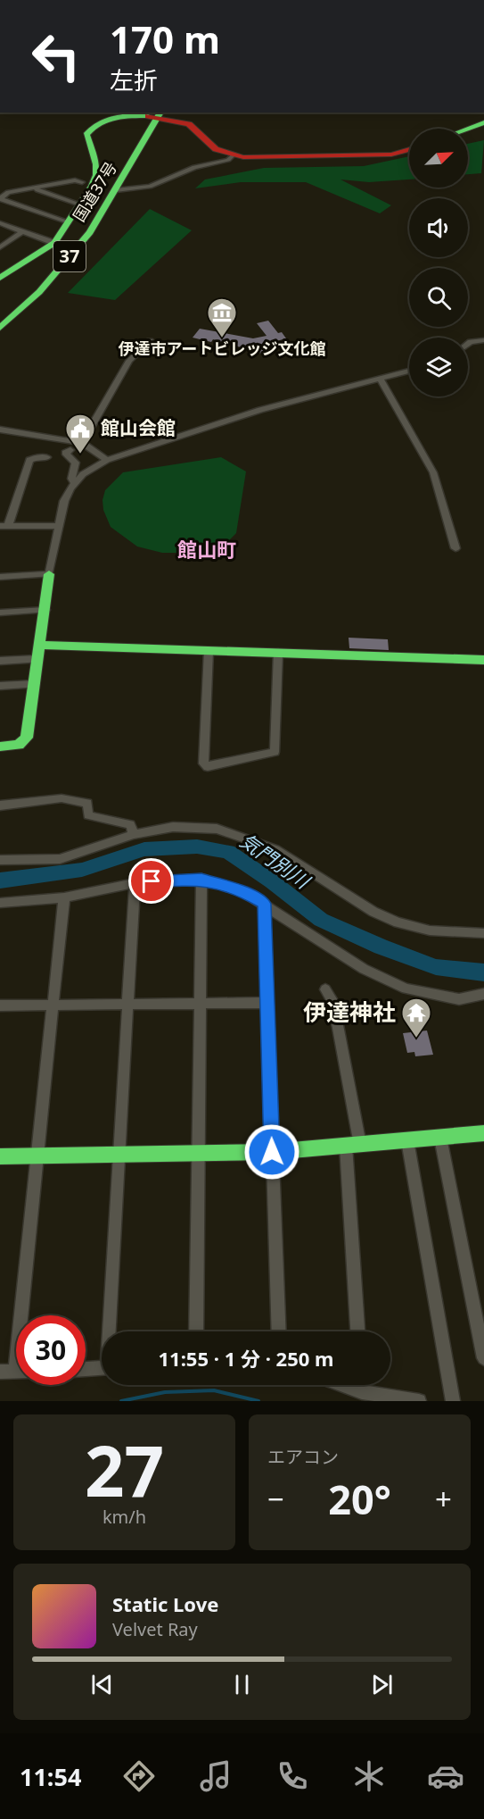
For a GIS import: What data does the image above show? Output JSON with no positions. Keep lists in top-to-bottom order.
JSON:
{
  "streets": {
    "main road": ["国道37号", "37"]
  },
  "districts": ["館山町"],
  "water": ["気門別川"],
  "places": {
    "museum": ["伊達市アートビレッジ文化館"],
    "public building": ["館山会館"],
    "temple": ["伊達神社"]
  },
  "north": "top right",
  "page": {
    "turn": ["170 m", "左折"],
    "limit": "30",
    "trip": "11:55 · 1 分 · 250 m",
    "tile": [
      ["27", "km/h"],
      "エアコン"
    ],
    "heat": ["−", "20°", "+"],
    "song": ["Static Love", "Velvet Ray"],
    "tabs": "11:54"
  }
}
